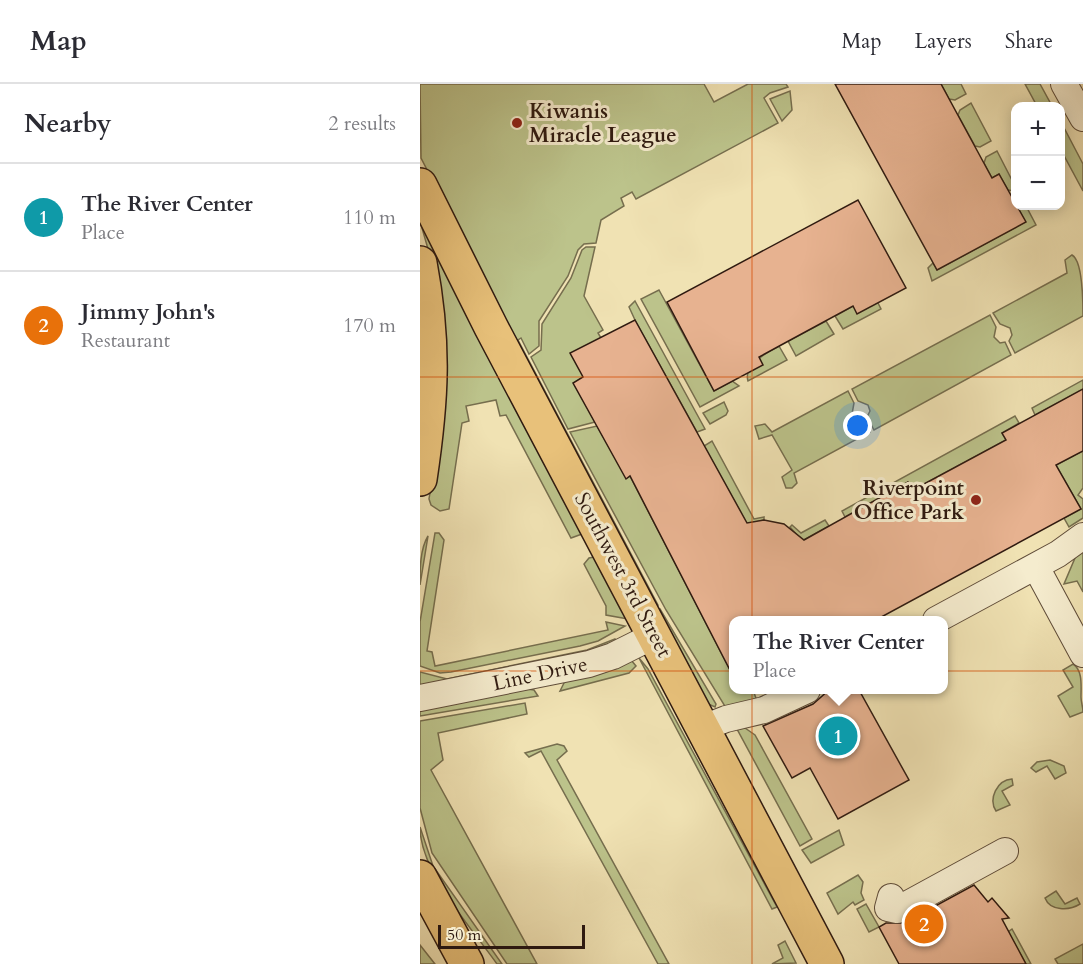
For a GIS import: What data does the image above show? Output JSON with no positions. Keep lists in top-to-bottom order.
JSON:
{
  "streets": {
    "main road": ["Southwest 3rd Street"],
    "street": ["Line Drive"]
  },
  "crossings": [
    ["Southwest 3rd Street", "Line Drive"]
  ],
  "places": ["Kiwanis Miracle League", "Riverpoint Office Park"],
  "scale_bar": "50 m",
  "page": {
    "header": "Map",
    "nav": ["Map", "Layers", "Share"],
    "heading": ["Nearby", "2 results"],
    "map_buttons": ["+", "−"],
    "list": [
      {
        "mark": "1",
        "name": "The River Center",
        "note": "Place",
        "value": "110 m"
      },
      {
        "mark": "2",
        "name": "Jimmy John's",
        "note": "Restaurant",
        "value": "170 m"
      }
    ],
    "popup": ["The River Center", "Place"],
    "pins": ["1", "2"],
    "scale": "50 m"
  }
}
